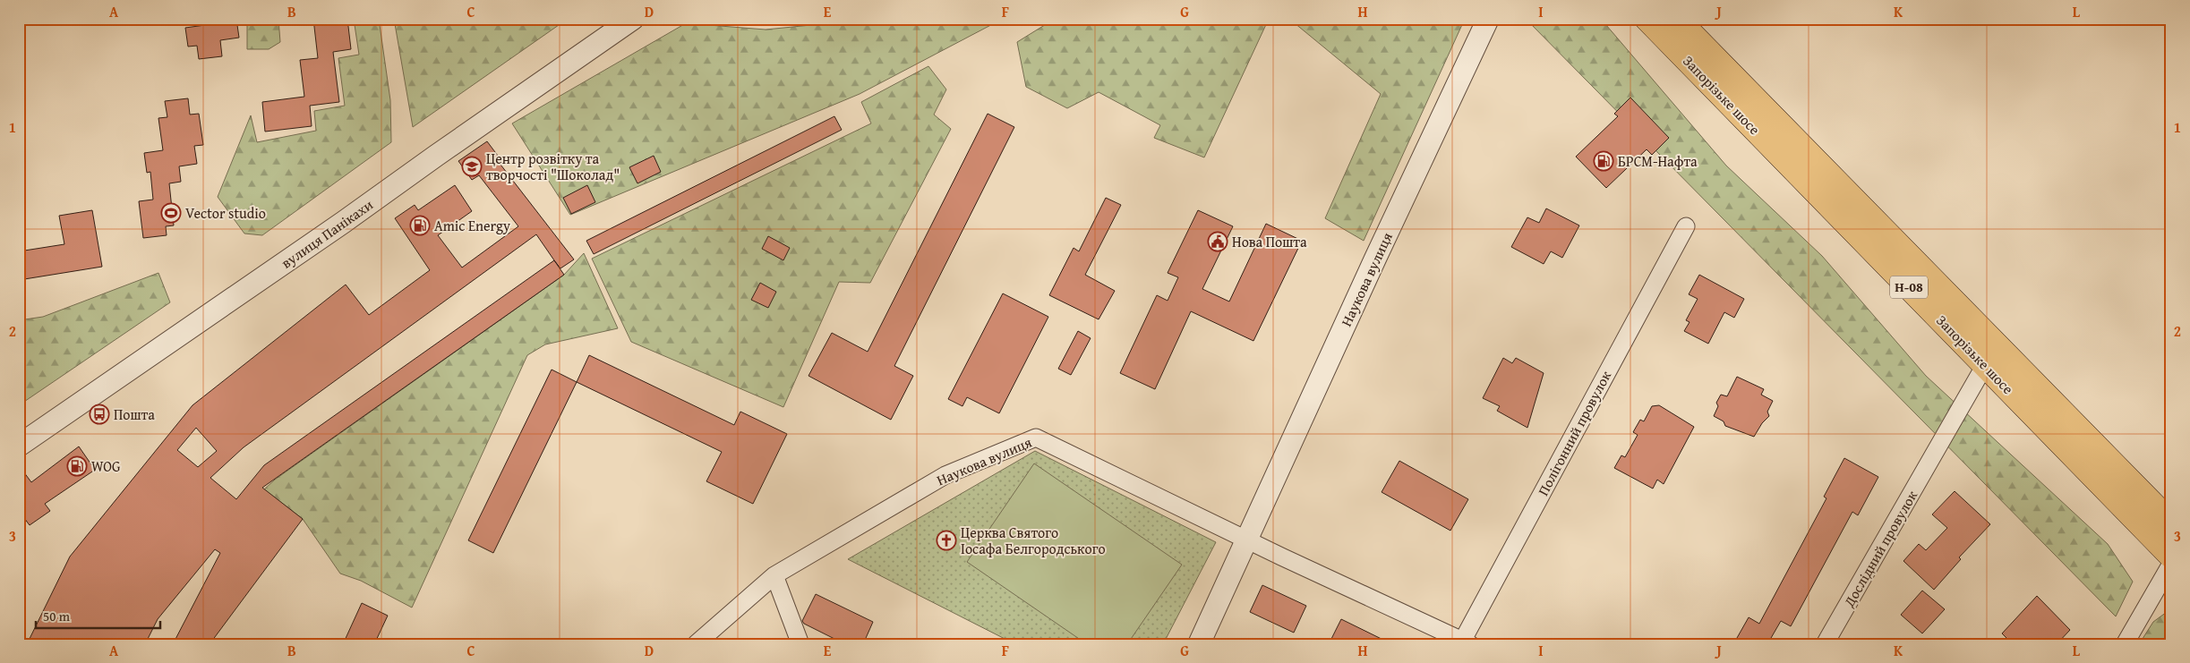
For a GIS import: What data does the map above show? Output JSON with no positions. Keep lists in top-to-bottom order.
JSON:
{
  "streets": {
    "main road": ["Запорізьке шосе", "Н-08"],
    "street": [
      "вулиця Панікахи",
      "Наукова вулиця",
      "Полігонний провулок",
      "Дослідний провулок"
    ]
  },
  "crossings": [
    ["Запорізьке шосе", "Дослідний провулок"],
    ["Наукова вулиця", "Полігонний провулок"]
  ],
  "places": {
    "fuel station": ["БРСМ-Нафта", "Amic Energy", "WOG"],
    "school or university": ["Центр розвітку та творчості \"Шоколад\""],
    "sports": ["Vector studio"],
    "public building": ["Нова Пошта"],
    "bus stop": ["Пошта"],
    "church": ["Церква Святого Іосафа Белгородського"]
  },
  "scale_bar": "50 m",
  "grid": {
    "columns": [
      "A",
      "B",
      "C",
      "D",
      "E",
      "F",
      "G",
      "H",
      "I",
      "J",
      "K",
      "L"
    ],
    "rows": ["1", "2", "3"]
  }
}
